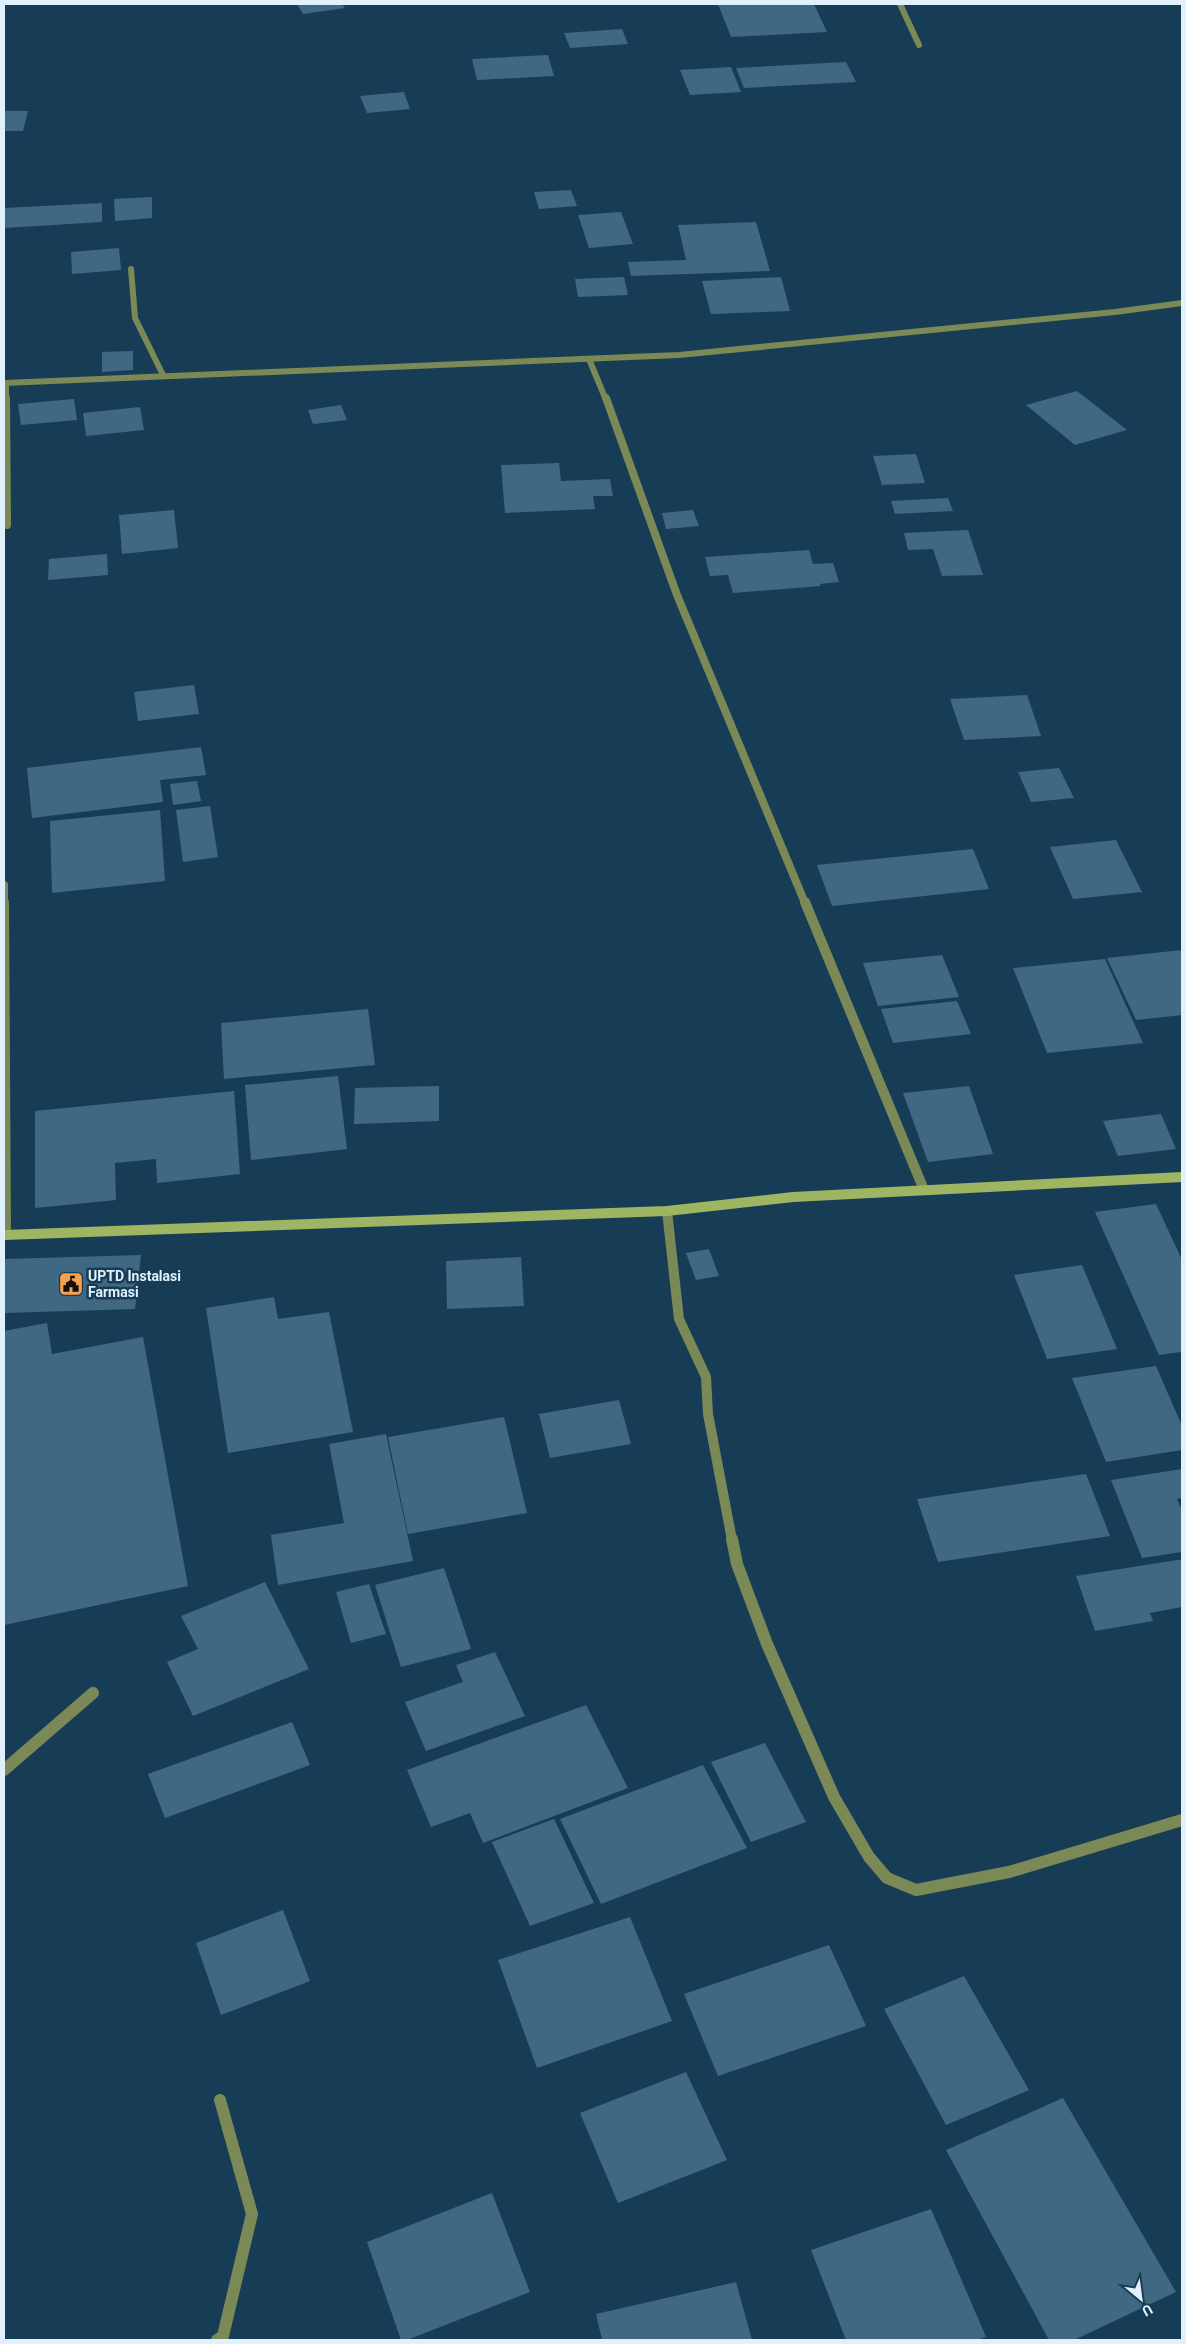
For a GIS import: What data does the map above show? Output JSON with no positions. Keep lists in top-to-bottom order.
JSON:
{
  "places": {
    "public building": ["UPTD Instalasi Farmasi"]
  },
  "north": "bottom right"
}
